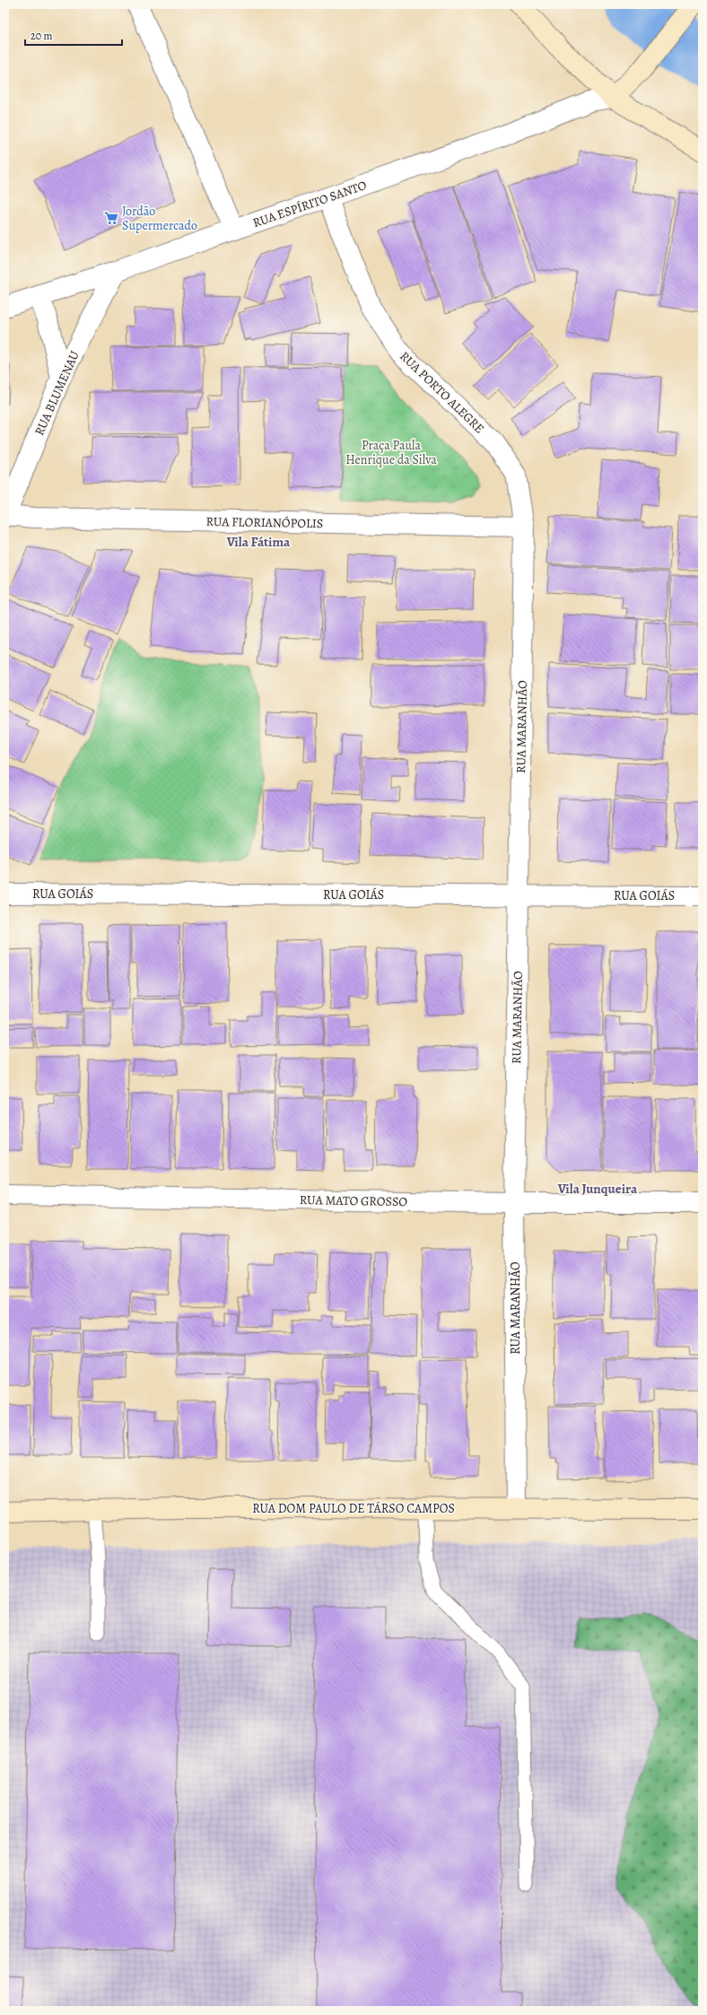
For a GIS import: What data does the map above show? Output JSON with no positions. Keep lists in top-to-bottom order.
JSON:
{
  "streets": {
    "street": [
      "RUA ESPÍRITO SANTO",
      "RUA PORTO ALEGRE",
      "RUA BLUMENAU",
      "RUA FLORIANÓPOLIS",
      "RUA MARANHÃO",
      "RUA GOIÁS",
      "RUA MATO GROSSO",
      "RUA DOM PAULO DE TÁRSO CAMPOS"
    ]
  },
  "crossings": [
    ["RUA ESPÍRITO SANTO", "RUA PORTO ALEGRE"],
    ["RUA ESPÍRITO SANTO", "RUA BLUMENAU"],
    ["RUA PORTO ALEGRE", "RUA FLORIANÓPOLIS"],
    ["RUA PORTO ALEGRE", "RUA MARANHÃO"],
    ["RUA BLUMENAU", "RUA FLORIANÓPOLIS"],
    ["RUA FLORIANÓPOLIS", "RUA MARANHÃO"],
    ["RUA MARANHÃO", "RUA GOIÁS"],
    ["RUA MARANHÃO", "RUA MATO GROSSO"],
    ["RUA MARANHÃO", "RUA DOM PAULO DE TÁRSO CAMPOS"]
  ],
  "districts": ["Vila Fátima", "Vila Junqueira"],
  "parks": ["Praça Paula Henrique da Silva"],
  "places": {
    "supermarket": ["Jordão Supermercado"]
  },
  "scale_bar": "20 m"
}
